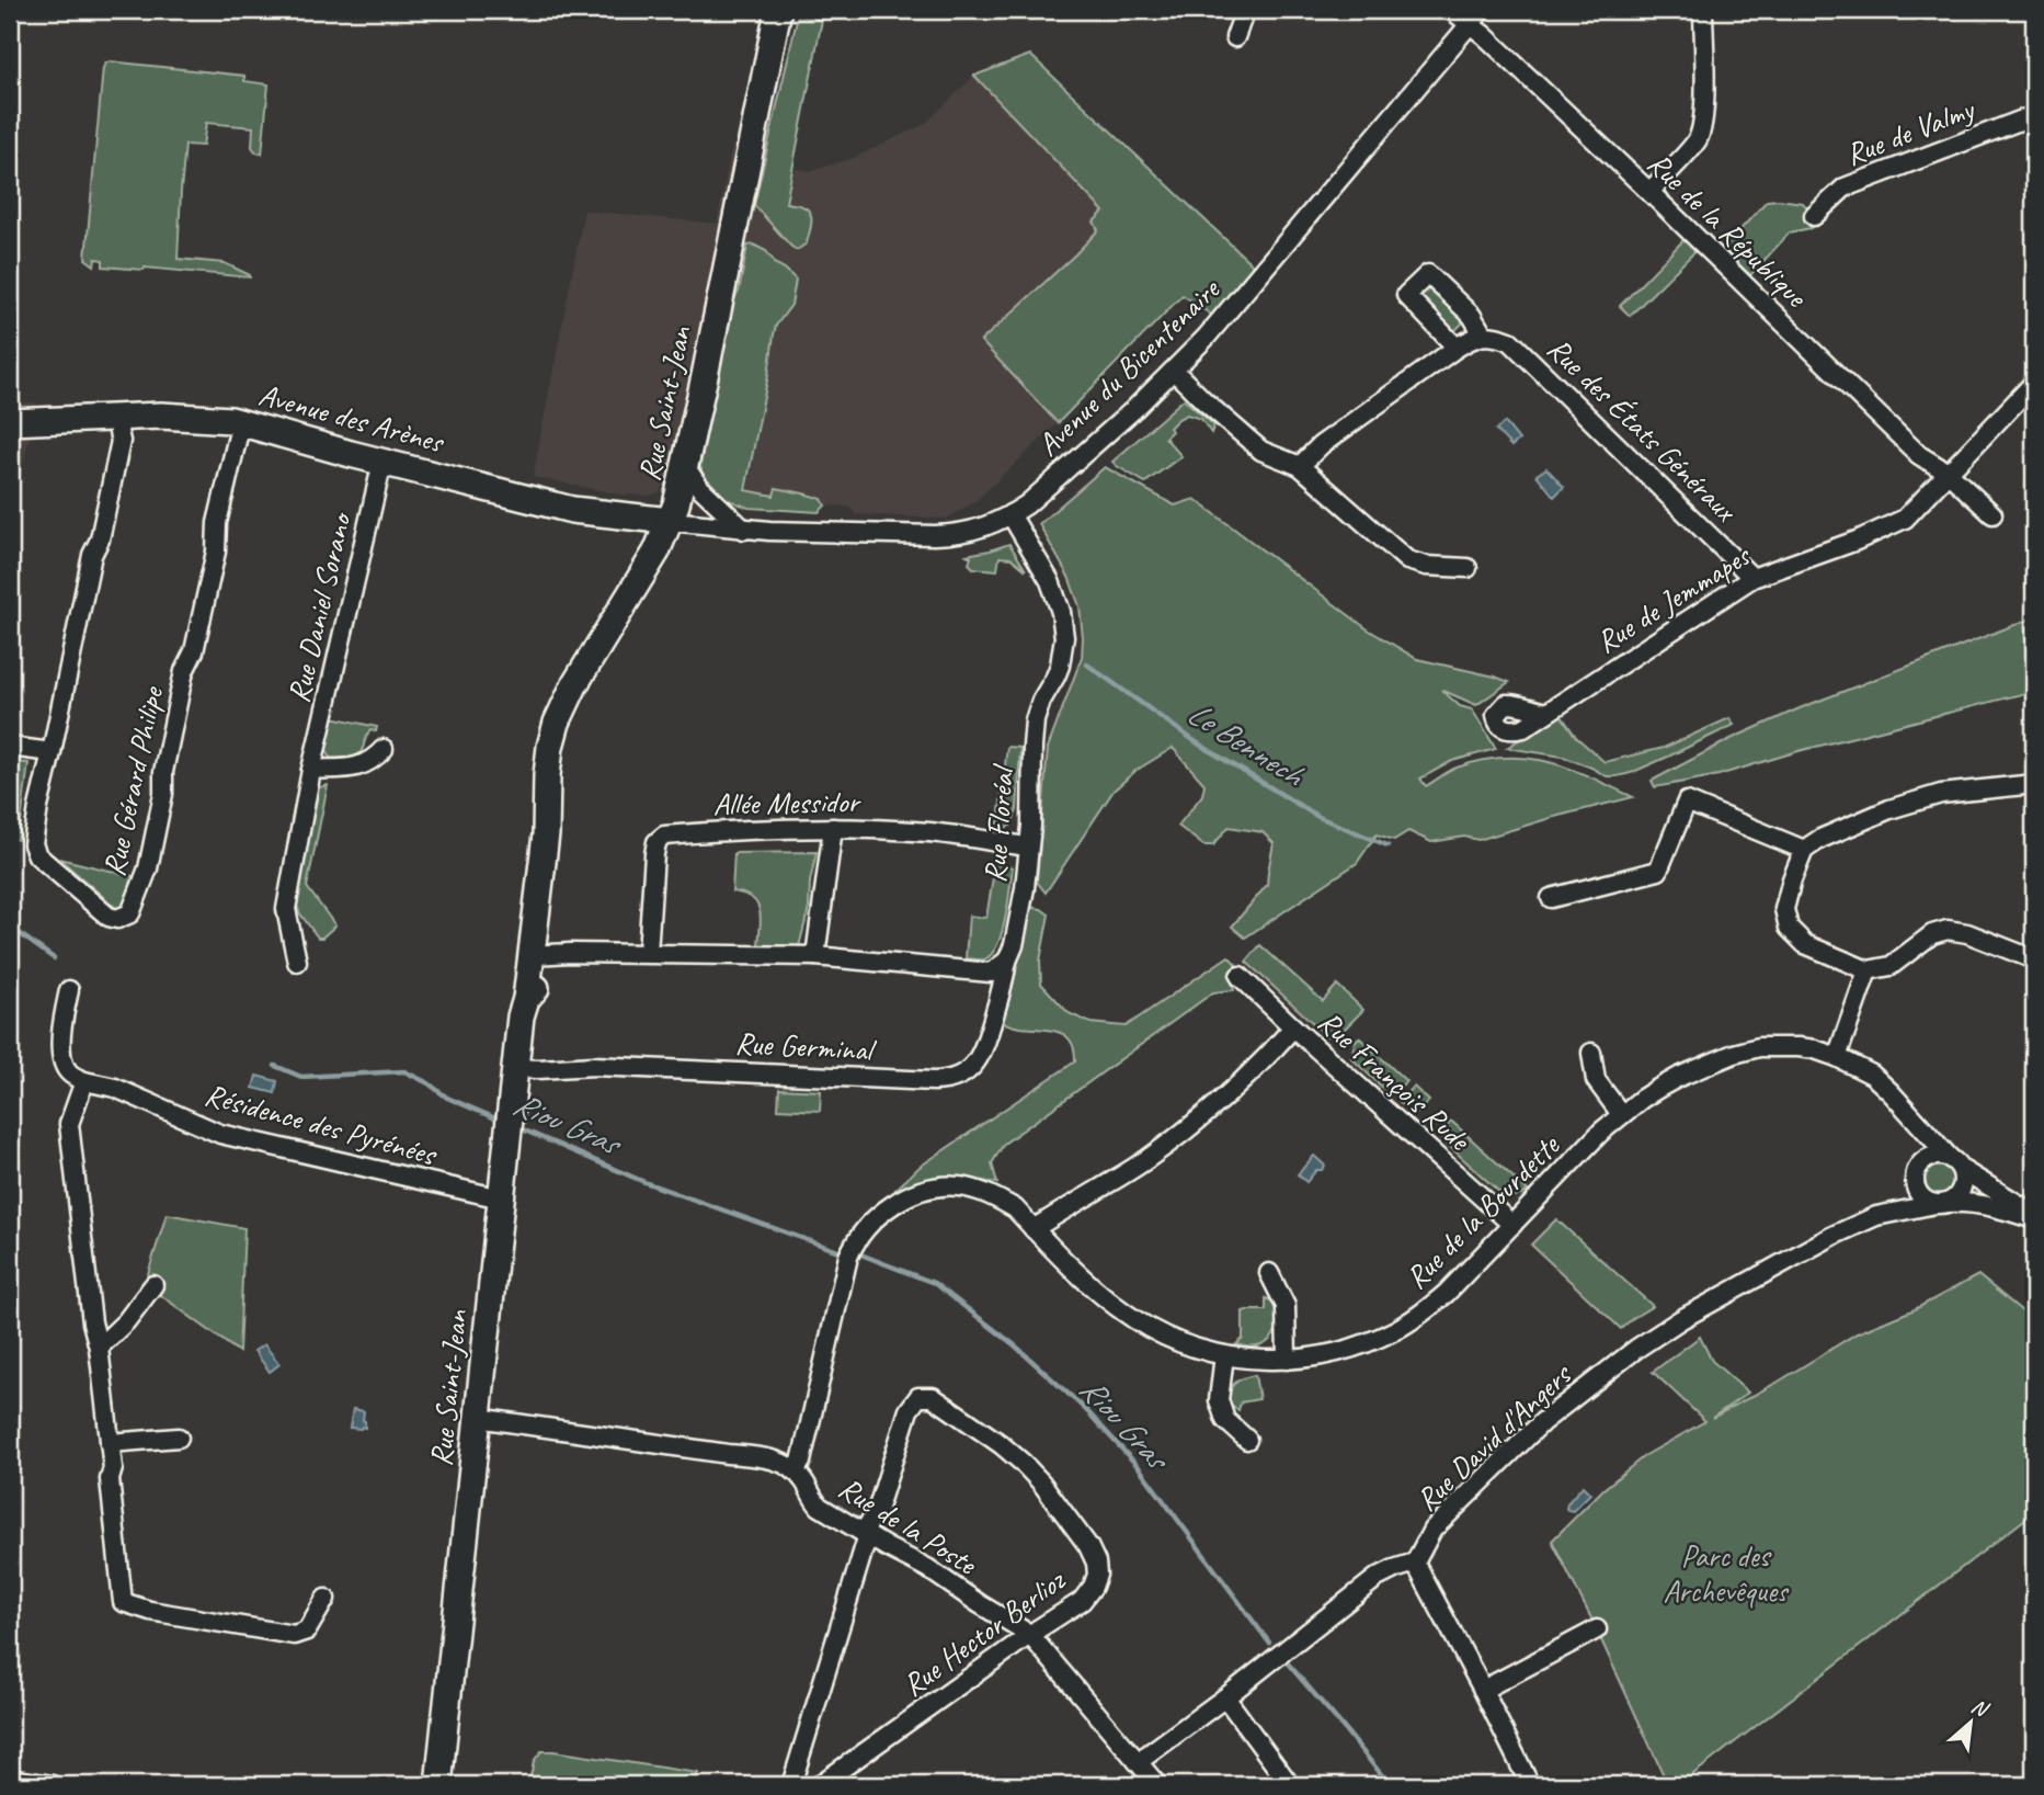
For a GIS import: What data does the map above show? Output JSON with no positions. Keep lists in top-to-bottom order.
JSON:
{
  "streets": {
    "street": [
      "Rue de Valmy",
      "Rue de la République",
      "Avenue du Bicentenaire",
      "Rue Saint-Jean",
      "Avenue des Arènes",
      "Rue des États Généraux",
      "Rue de Jemmapes",
      "Rue Daniel Sorano",
      "Rue Gérard Philipe",
      "Allée Messidor",
      "Rue Floréal",
      "Rue Germinal",
      "Rue François Rude",
      "Résidence des Pyrénées",
      "Rue de la Bourdette",
      "Rue David d'Angers",
      "Rue de la Poste",
      "Rue Hector Berlioz"
    ]
  },
  "crossings": [
    ["Rue de la République", "Avenue du Bicentenaire"],
    ["Rue de la République", "Rue de Jemmapes"],
    ["Avenue du Bicentenaire", "Rue Saint-Jean"],
    ["Avenue du Bicentenaire", "Avenue des Arènes"],
    ["Avenue du Bicentenaire", "Rue Floréal"],
    ["Rue Saint-Jean", "Avenue des Arènes"],
    ["Rue Saint-Jean", "Rue Germinal"],
    ["Rue Saint-Jean", "Résidence des Pyrénées"],
    ["Avenue des Arènes", "Rue Daniel Sorano"],
    ["Avenue des Arènes", "Rue Gérard Philipe"],
    ["Rue des États Généraux", "Rue de Jemmapes"],
    ["Allée Messidor", "Rue Floréal"],
    ["Rue Floréal", "Rue Germinal"],
    ["Rue François Rude", "Rue de la Bourdette"],
    ["Rue de la Bourdette", "Rue David d'Angers"],
    ["Rue de la Bourdette", "Rue de la Poste"],
    ["Rue de la Poste", "Rue Hector Berlioz"]
  ],
  "water": ["Le Bennech", "Riou Gras"],
  "parks": ["Parc des Archevêques"],
  "north": "top right"
}
